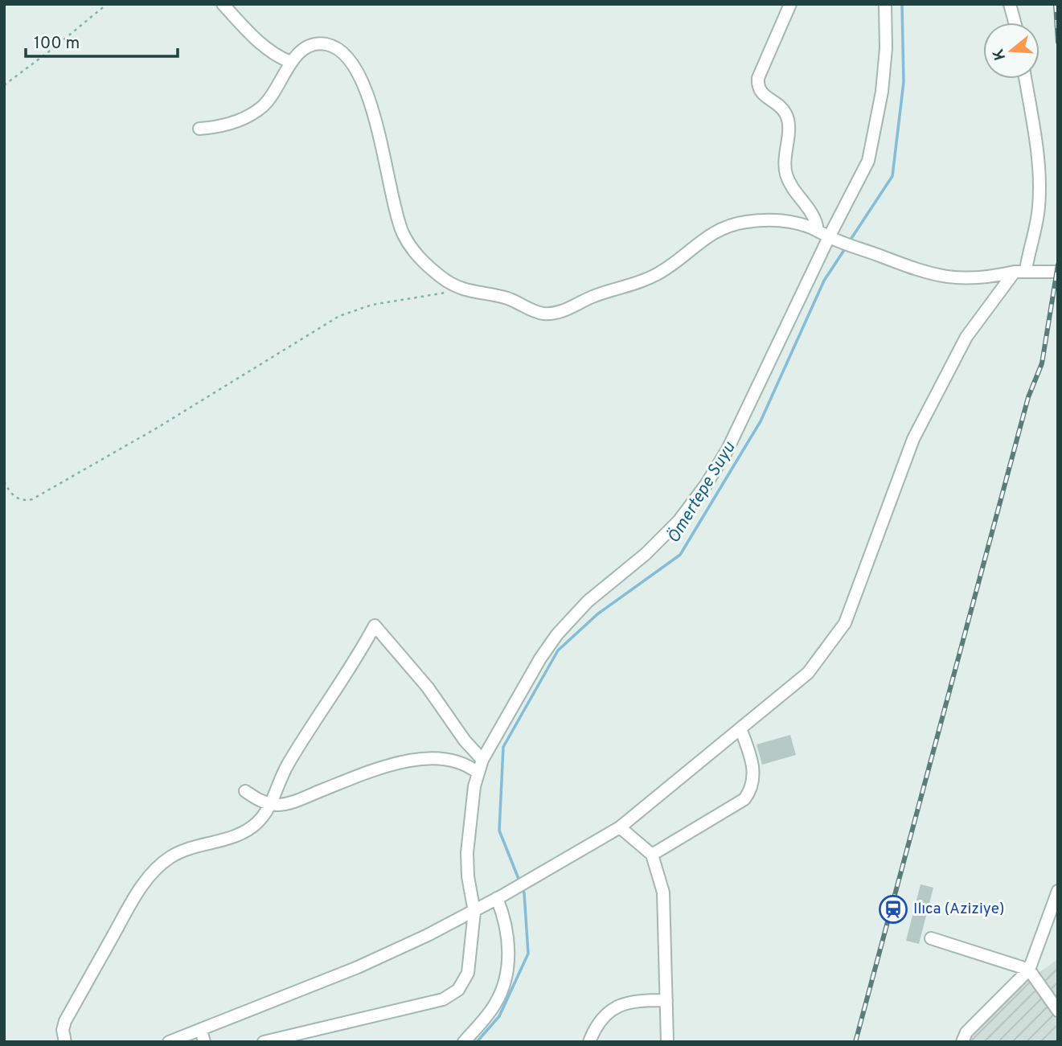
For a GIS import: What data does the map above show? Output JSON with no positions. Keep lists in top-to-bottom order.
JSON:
{
  "water": ["Ömertepe Suyu"],
  "places": {
    "station": ["Ilıca (Aziziye)"]
  },
  "scale_bar": "100 m",
  "north": "left"
}
